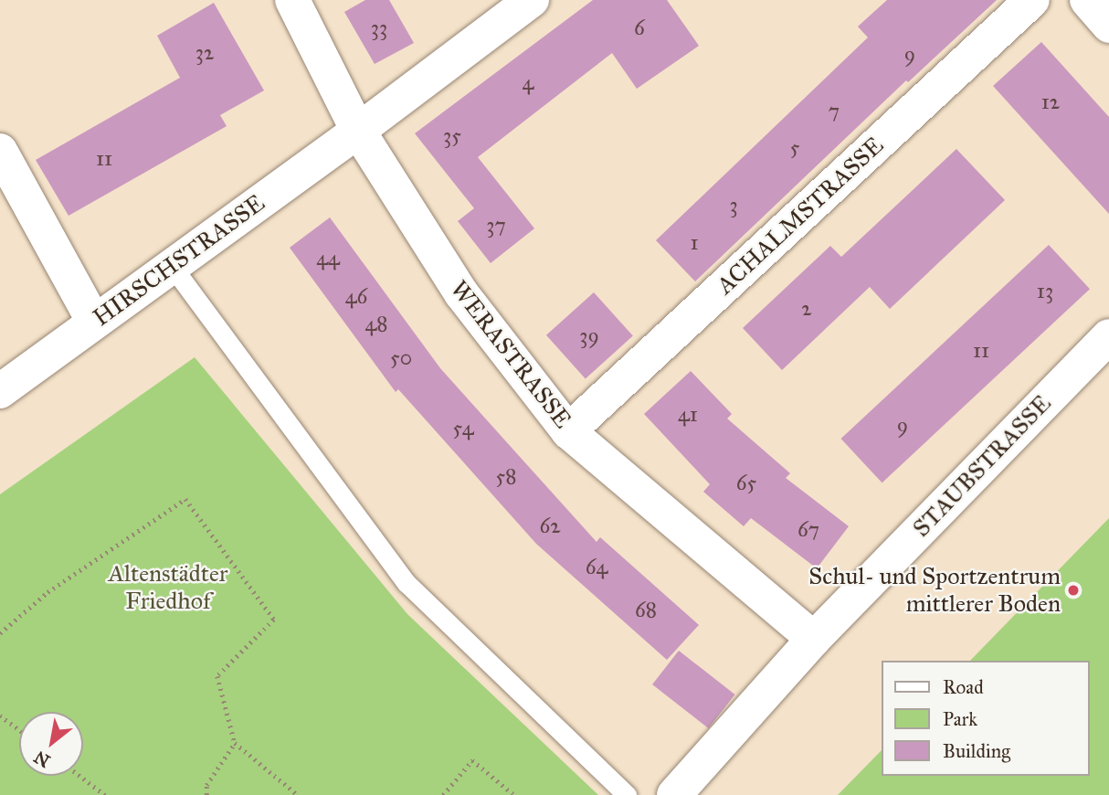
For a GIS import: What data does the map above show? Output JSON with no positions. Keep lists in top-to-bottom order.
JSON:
{
  "streets": {
    "street": [
      "ACHALMSTRASSE",
      "HIRSCHSTRASSE",
      "WERASTRASSE",
      "STAUBSTRASSE"
    ]
  },
  "crossings": [
    ["ACHALMSTRASSE", "WERASTRASSE"],
    ["HIRSCHSTRASSE", "WERASTRASSE"],
    ["WERASTRASSE", "STAUBSTRASSE"]
  ],
  "parks": ["Altenstädter Friedhof"],
  "places": ["Schul- und Sportzentrum mittlerer Boden"],
  "house_numbers": [
    "33",
    "6",
    "32",
    "9",
    "4",
    "12",
    "7",
    "35",
    "5",
    "11",
    "3",
    "37",
    "1",
    "44",
    "13",
    "46",
    "2",
    "48",
    "39",
    "11",
    "50",
    "41",
    "9",
    "54",
    "58",
    "65",
    "62",
    "67",
    "64",
    "68"
  ],
  "legend": ["Road", "Park", "Building"],
  "north": "bottom left"
}
